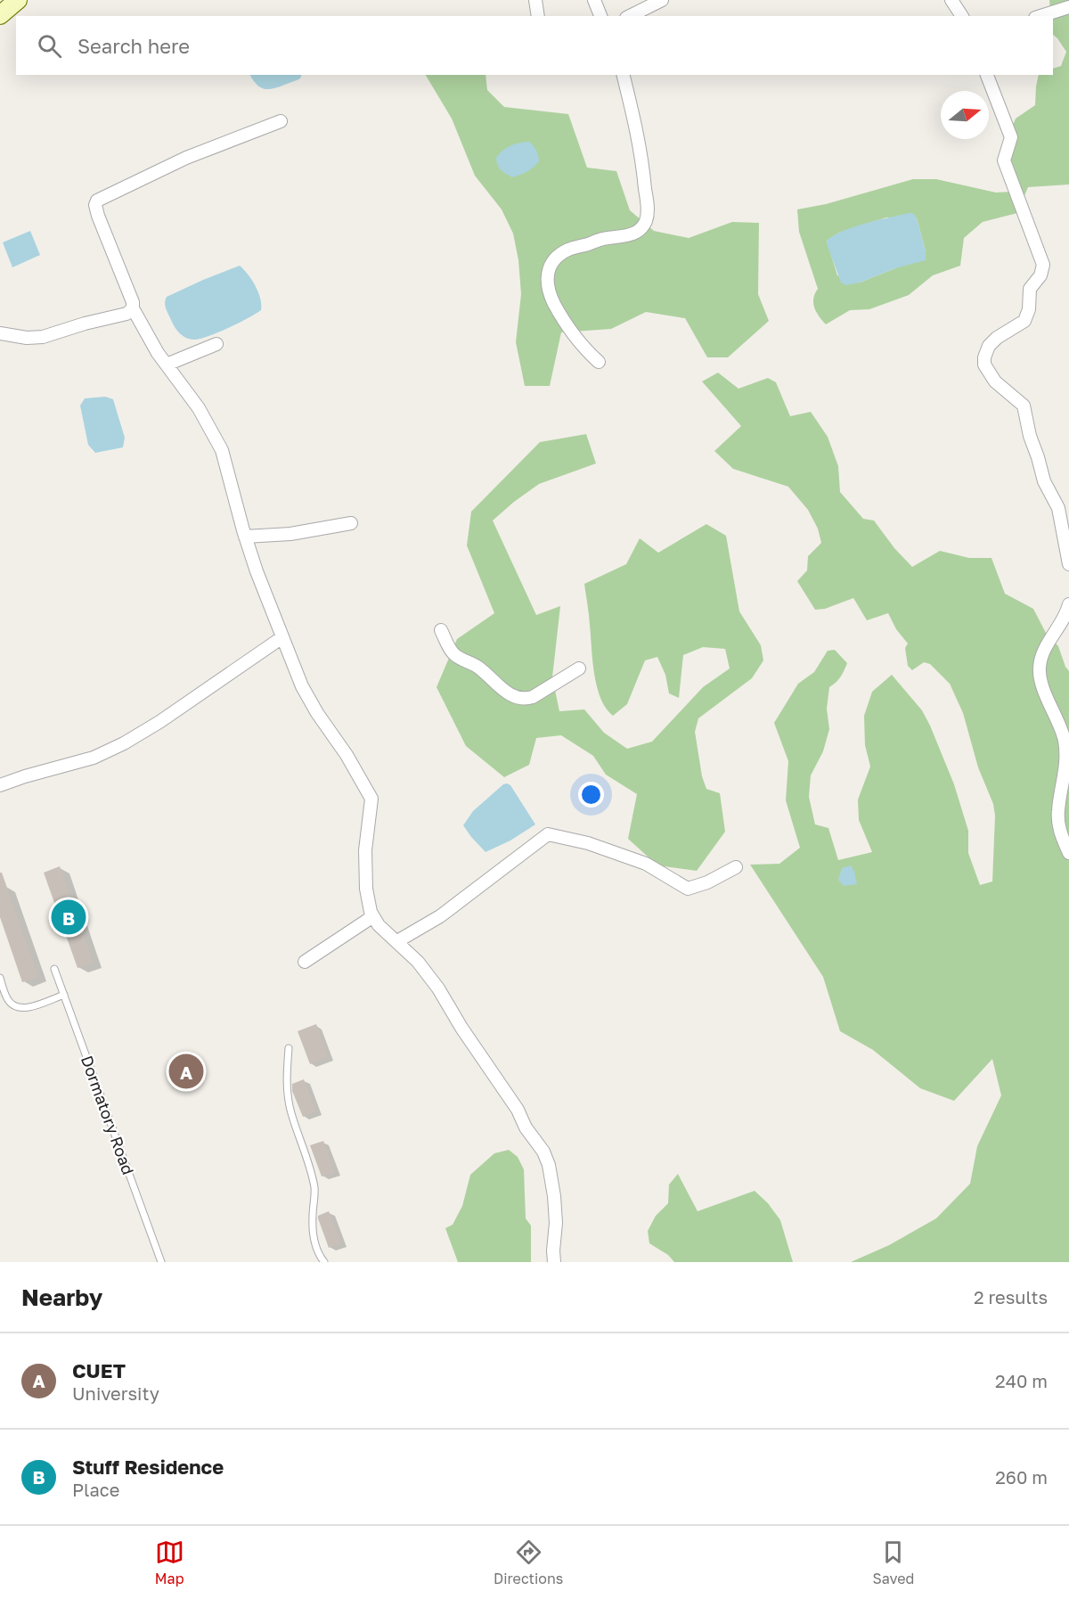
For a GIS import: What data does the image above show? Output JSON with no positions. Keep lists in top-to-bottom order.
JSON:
{
  "streets": {
    "lane": ["Dormatory Road"]
  },
  "north": "right",
  "page": {
    "search": "Search here",
    "pins": ["B", "A"],
    "heading": ["Nearby", "2 results"],
    "list": [
      {
        "mark": "A",
        "name": "CUET",
        "note": "University",
        "value": "240 m"
      },
      {
        "mark": "B",
        "name": "Stuff Residence",
        "note": "Place",
        "value": "260 m"
      }
    ],
    "nav": ["Map", "Directions", "Saved"]
  }
}
